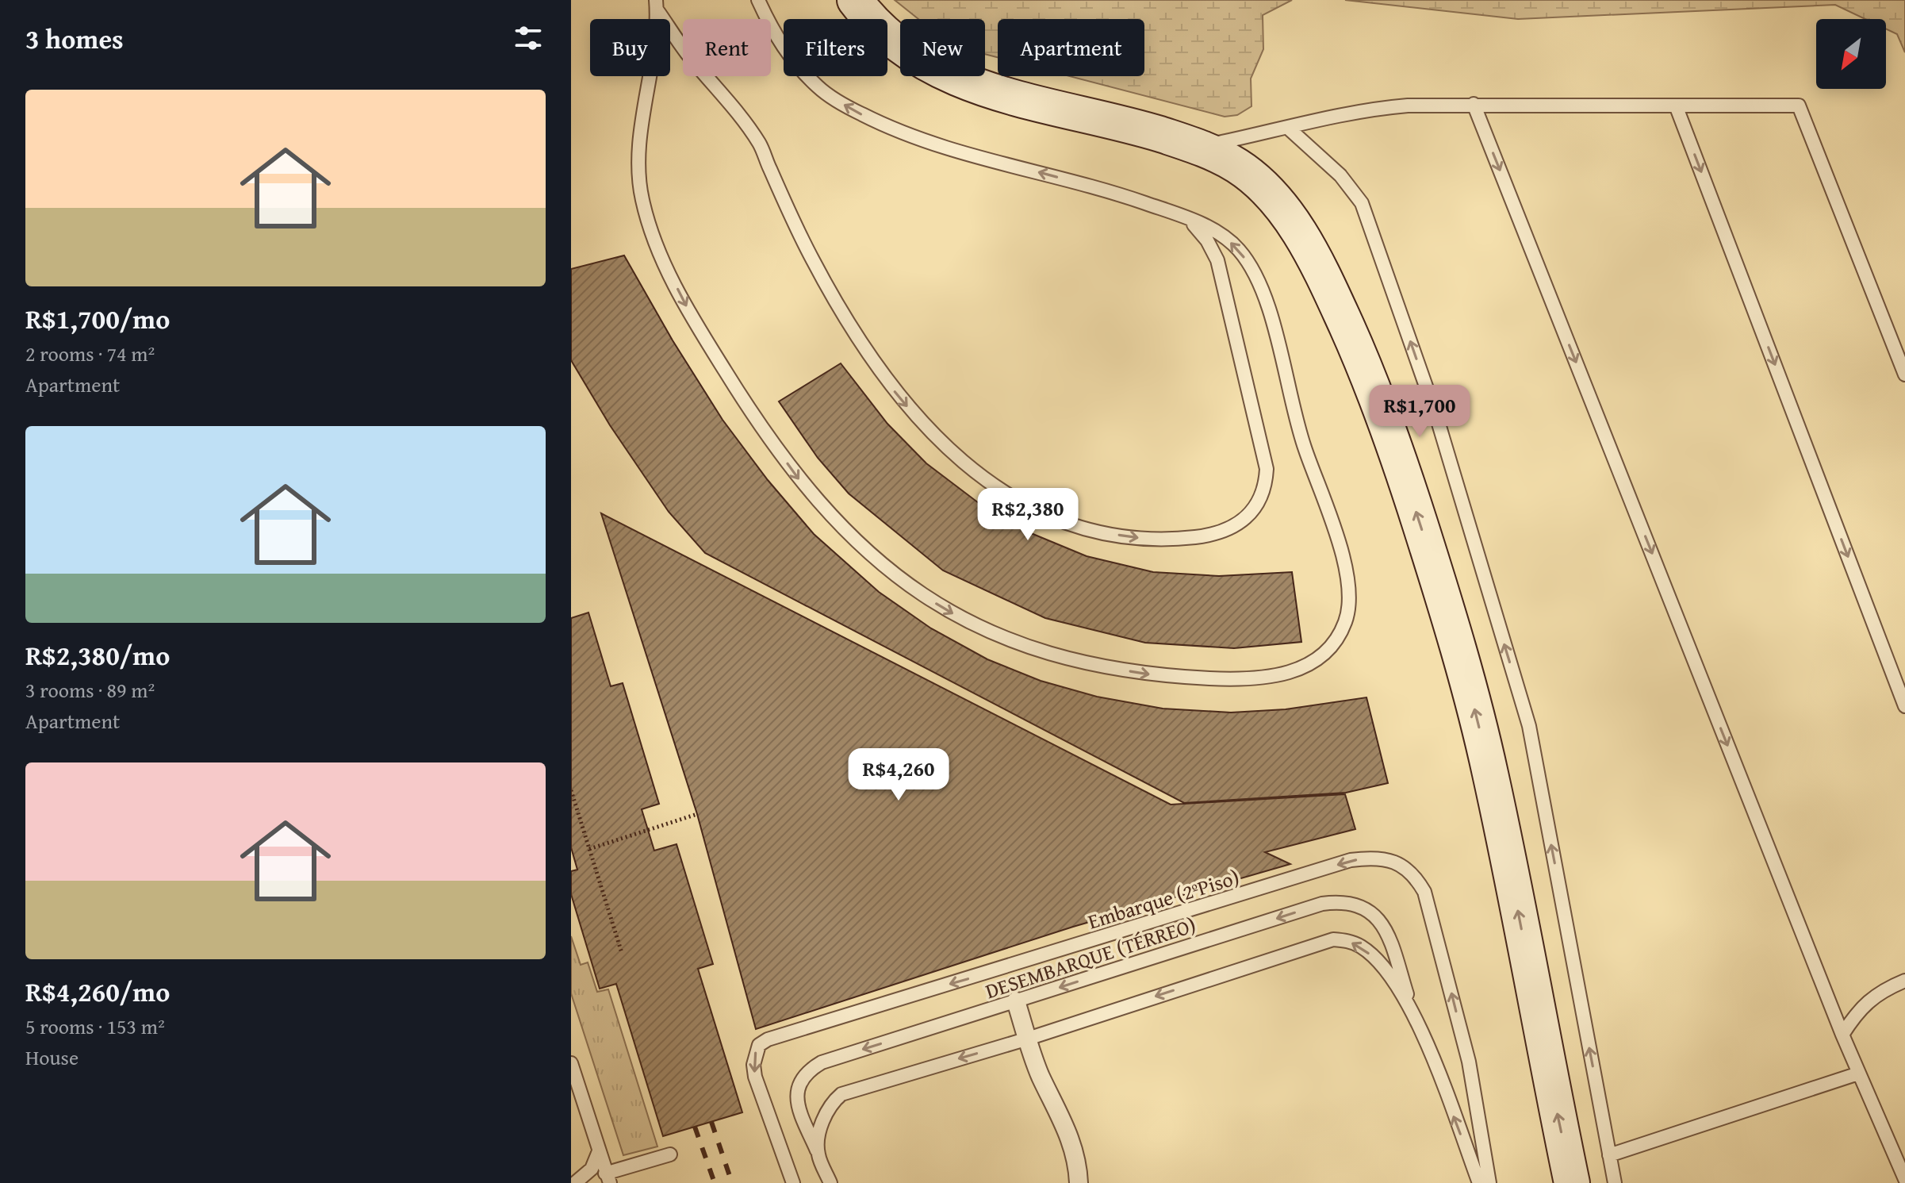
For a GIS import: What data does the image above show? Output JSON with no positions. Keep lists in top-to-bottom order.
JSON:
{
  "streets": {
    "lane": ["Embarque (2ºPiso)", "DESEMBARQUE (TÉRREO)"]
  },
  "north": "bottom left",
  "page": {
    "heading": "3 homes",
    "chip": [
      "Buy",
      "Rent",
      "Filters",
      "New",
      "Apartment"
    ],
    "list": [
      {
        "name": "R$1,700/mo",
        "note": "2 rooms · 74 m² · Apartment"
      },
      {
        "name": "R$2,380/mo",
        "note": "3 rooms · 89 m² · Apartment"
      },
      {
        "name": "R$4,260/mo",
        "note": "5 rooms · 153 m² · House"
      }
    ],
    "price": ["R$1,700", "R$2,380", "R$4,260"]
  }
}
